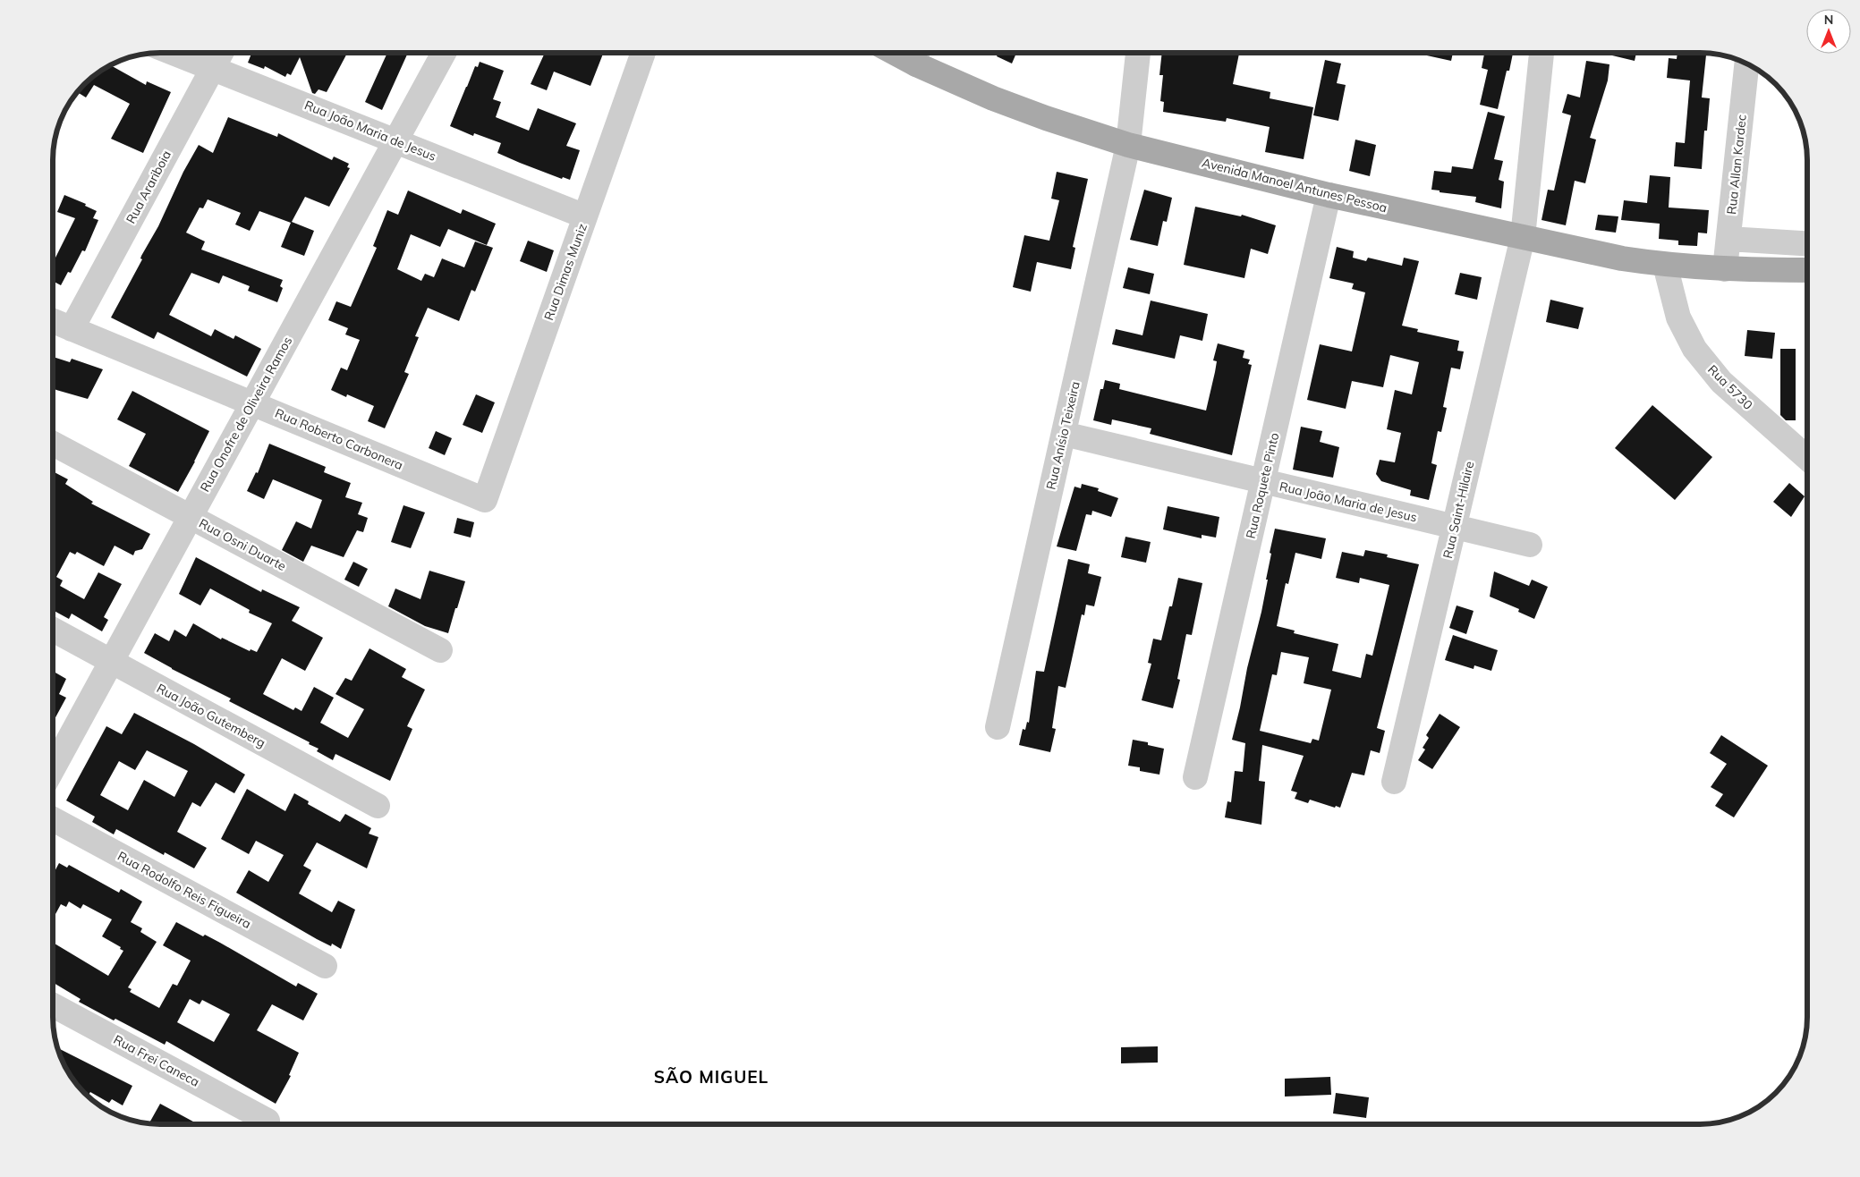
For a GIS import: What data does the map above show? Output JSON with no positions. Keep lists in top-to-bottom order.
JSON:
{
  "streets": {
    "main road": ["Avenida Manoel Antunes Pessoa"],
    "street": [
      "Rua João Maria de Jesus",
      "Rua Allan Kardec",
      "Rua Arariboia",
      "Rua Dimas Muniz",
      "Rua 5730",
      "Rua Onofre de Oliveira Ramos",
      "Rua Anísio Teixeira",
      "Rua Roberto Carbonera",
      "Rua Roquete Pinto",
      "Rua Saint-Hilaire",
      "Rua Osni Duarte",
      "Rua João Gutemberg",
      "Rua Rodolfo Reis Figueira",
      "Rua Frei Caneca"
    ]
  },
  "crossings": [
    ["Rua João Maria de Jesus", "Rua Arariboia"],
    ["Rua João Maria de Jesus", "Rua Dimas Muniz"],
    ["Rua João Maria de Jesus", "Rua Onofre de Oliveira Ramos"],
    ["Rua João Maria de Jesus", "Rua Anísio Teixeira"],
    ["Rua João Maria de Jesus", "Rua Roquete Pinto"],
    ["Rua João Maria de Jesus", "Rua Saint-Hilaire"],
    ["Rua Allan Kardec", "Avenida Manoel Antunes Pessoa"],
    ["Avenida Manoel Antunes Pessoa", "Rua 5730"],
    ["Avenida Manoel Antunes Pessoa", "Rua Anísio Teixeira"],
    ["Avenida Manoel Antunes Pessoa", "Rua Roquete Pinto"],
    ["Avenida Manoel Antunes Pessoa", "Rua Saint-Hilaire"],
    ["Rua Arariboia", "Rua Roberto Carbonera"],
    ["Rua Dimas Muniz", "Rua Roberto Carbonera"],
    ["Rua Onofre de Oliveira Ramos", "Rua Roberto Carbonera"],
    ["Rua Onofre de Oliveira Ramos", "Rua Osni Duarte"],
    ["Rua Onofre de Oliveira Ramos", "Rua João Gutemberg"]
  ],
  "districts": ["SÃO MIGUEL"],
  "north": "top"
}
